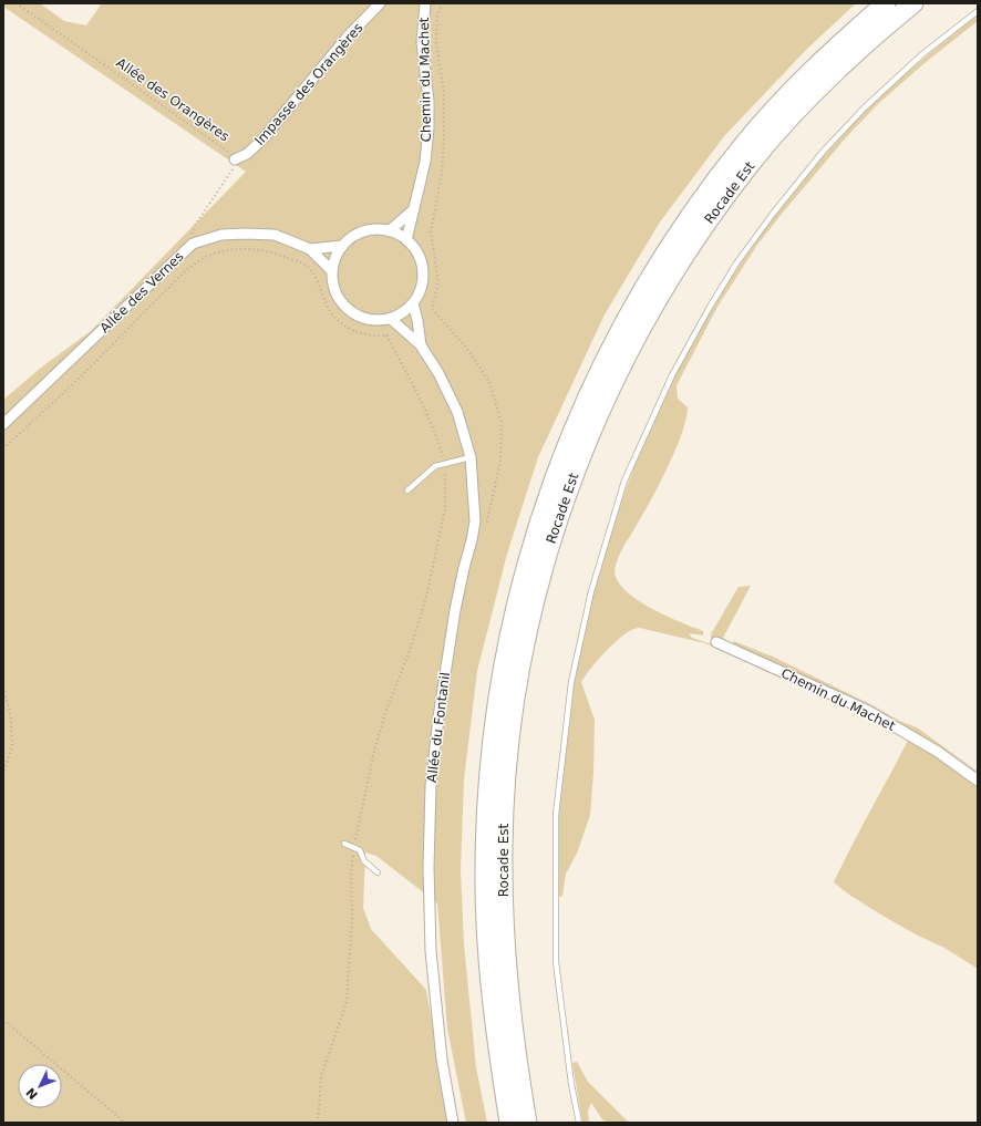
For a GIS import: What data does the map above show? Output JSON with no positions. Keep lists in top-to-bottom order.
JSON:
{
  "streets": {
    "highway": ["Rocade Est"],
    "street": [
      "Chemin du Machet",
      "Impasse des Orangères",
      "Allée des Vernes",
      "Allée du Fontanil"
    ],
    "path": ["Allée des Orangères"]
  },
  "crossings": [
    ["Chemin du Machet", "Allée des Vernes"],
    ["Chemin du Machet", "Allée du Fontanil"],
    ["Impasse des Orangères", "Allée des Orangères"],
    ["Allée des Orangères", "Allée des Vernes"],
    ["Allée des Vernes", "Allée du Fontanil"]
  ],
  "north": "bottom left"
}
